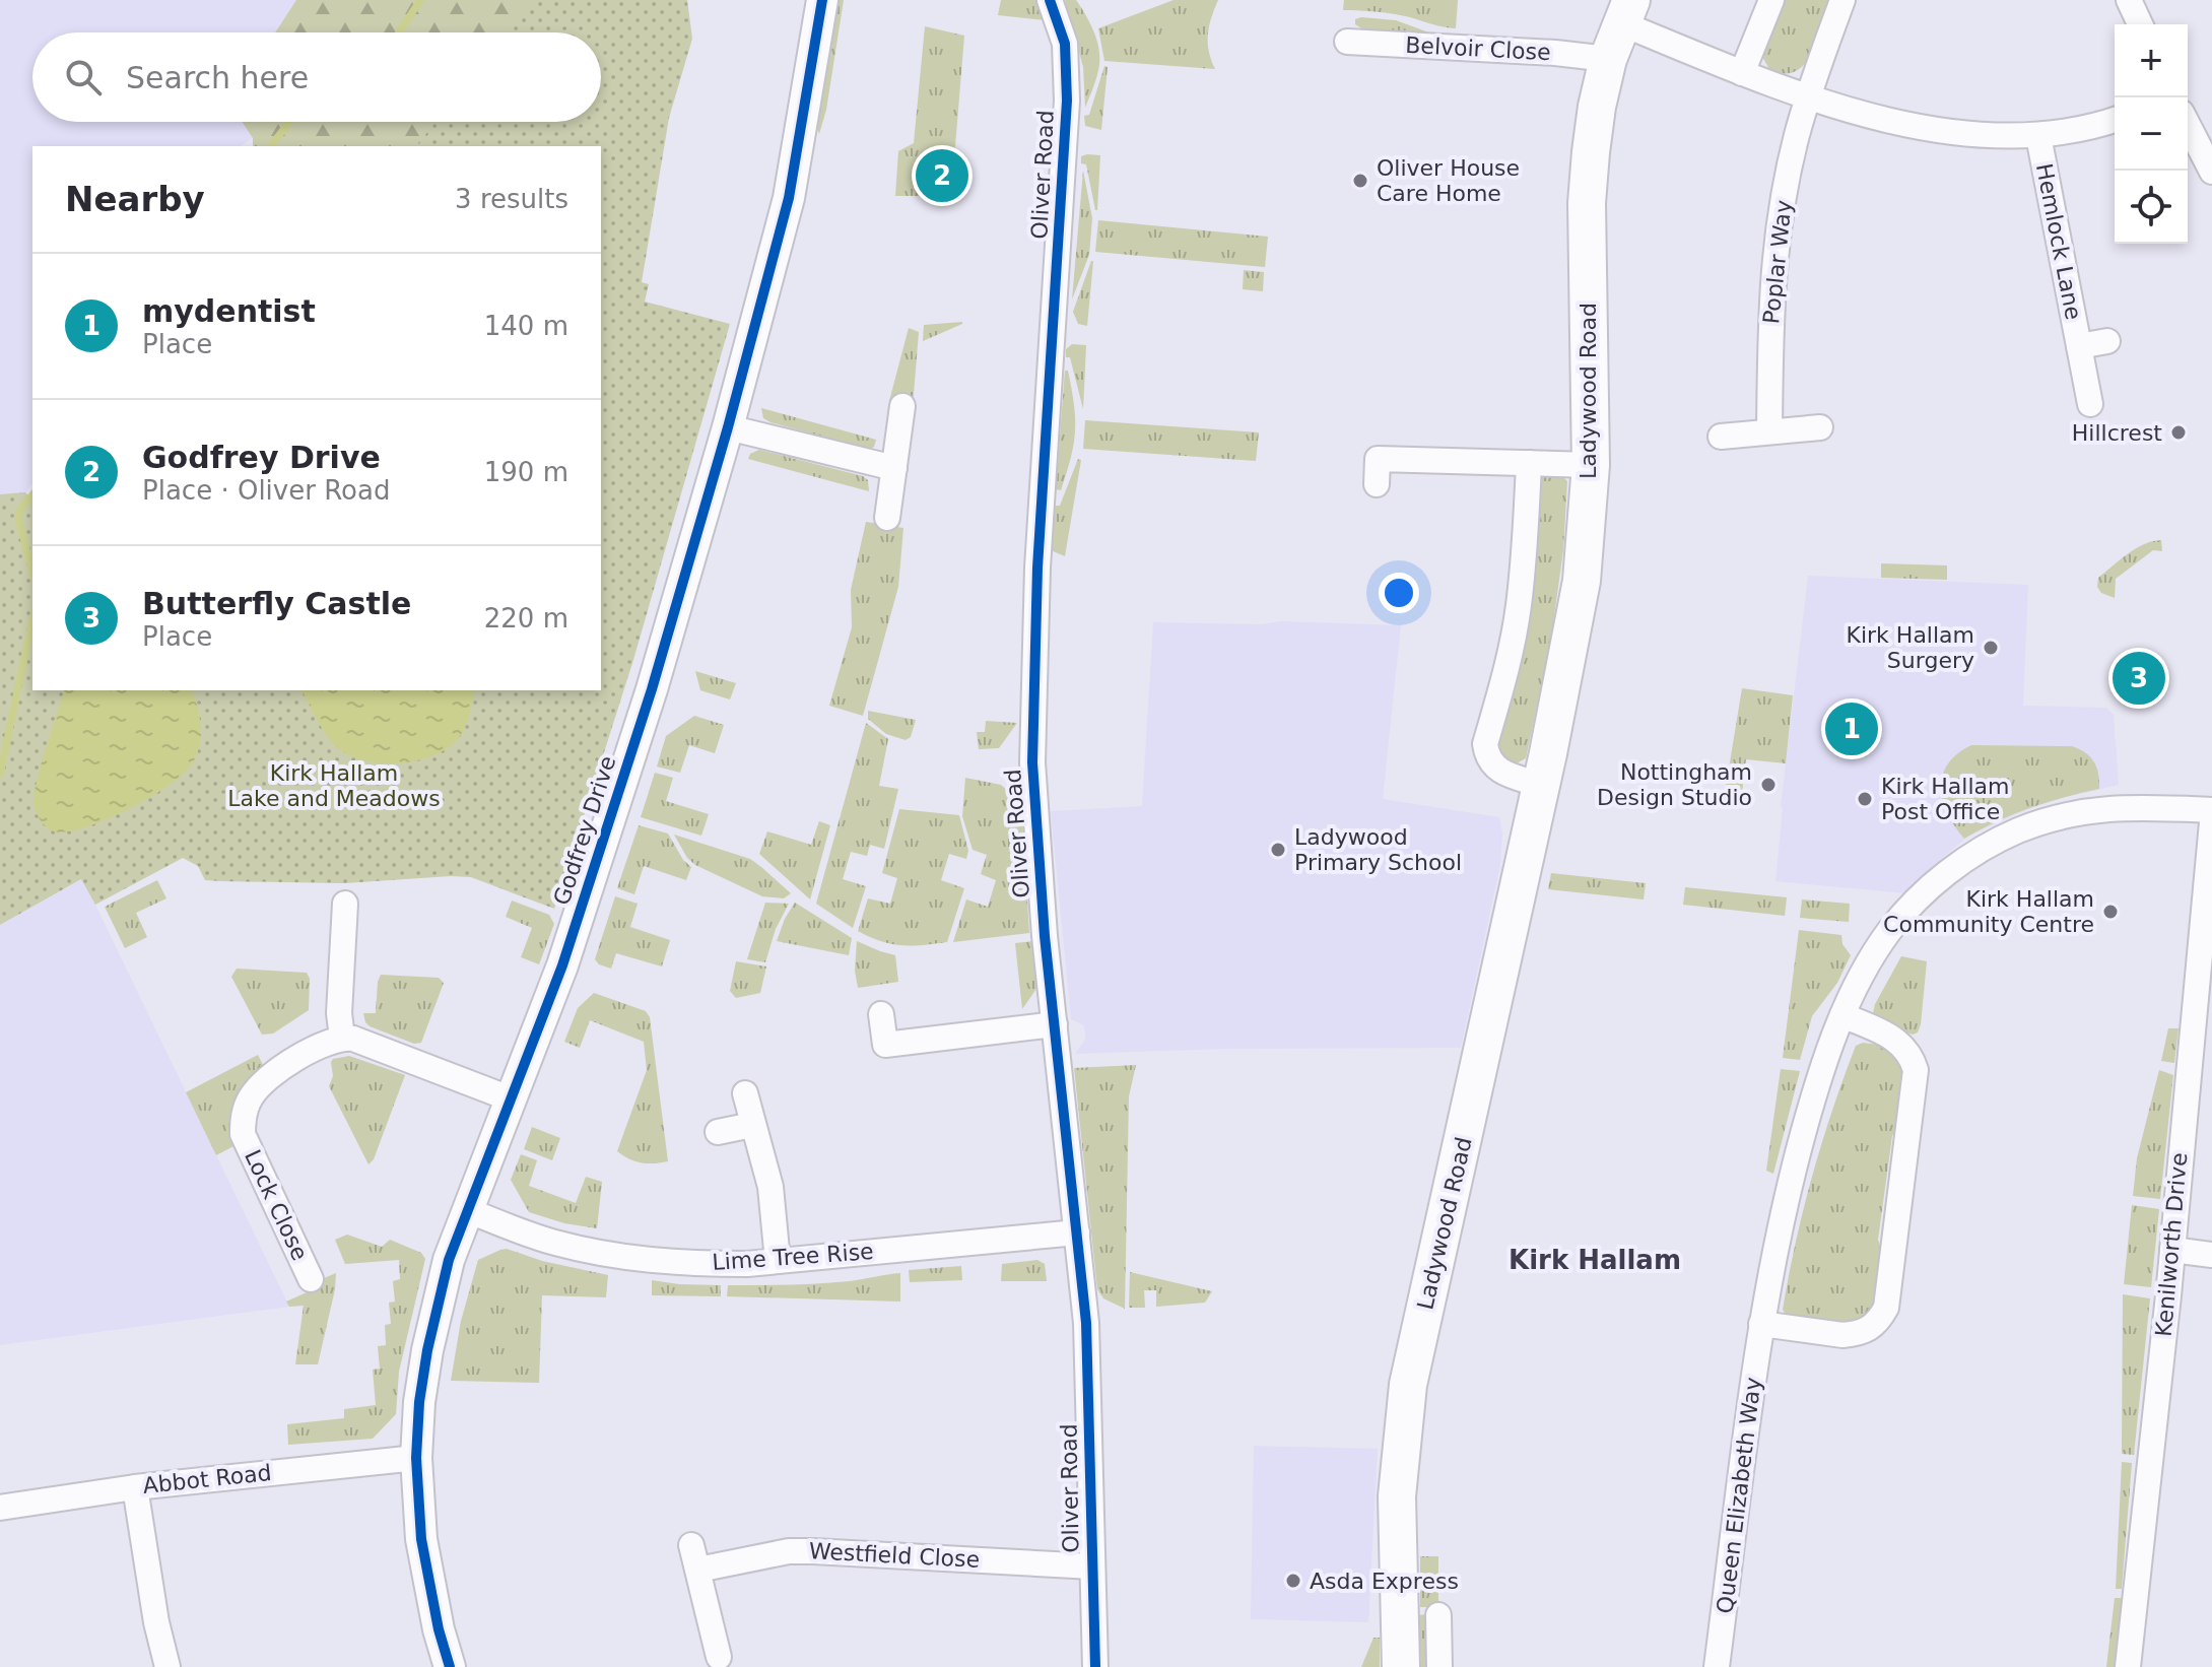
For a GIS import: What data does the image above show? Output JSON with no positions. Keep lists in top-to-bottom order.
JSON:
{
  "streets": {
    "main road": ["Ladywood Road"],
    "street": [
      "Belvoir Close",
      "Oliver Road",
      "Hemlock Lane",
      "Poplar Way",
      "Godfrey Drive",
      "Lock Close",
      "Kenilworth Drive",
      "Lime Tree Rise",
      "Abbot Road",
      "Queen Elizabeth Way",
      "Westfield Close"
    ]
  },
  "crossings": [
    ["Belvoir Close", "Ladywood Road"],
    ["Oliver Road", "Lime Tree Rise"],
    ["Oliver Road", "Westfield Close"],
    ["Godfrey Drive", "Lime Tree Rise"],
    ["Godfrey Drive", "Abbot Road"]
  ],
  "districts": ["Kirk Hallam"],
  "parks": ["Kirk Hallam Lake and Meadows"],
  "places": [
    "Oliver House Care Home",
    "Hillcrest",
    "Kirk Hallam Surgery",
    "Nottingham Design Studio",
    "Kirk Hallam Post Office",
    "Ladywood Primary School",
    "Kirk Hallam Community Centre",
    "Asda Express"
  ],
  "page": {
    "map_buttons": ["+", "−"],
    "search": "Search here",
    "pins": ["2", "3", "1"],
    "heading": ["Nearby", "3 results"],
    "list": [
      {
        "mark": "1",
        "name": "mydentist",
        "note": "Place",
        "value": "140 m"
      },
      {
        "mark": "2",
        "name": "Godfrey Drive",
        "note": "Place · Oliver Road",
        "value": "190 m"
      },
      {
        "mark": "3",
        "name": "Butterfly Castle",
        "note": "Place",
        "value": "220 m"
      }
    ]
  }
}
